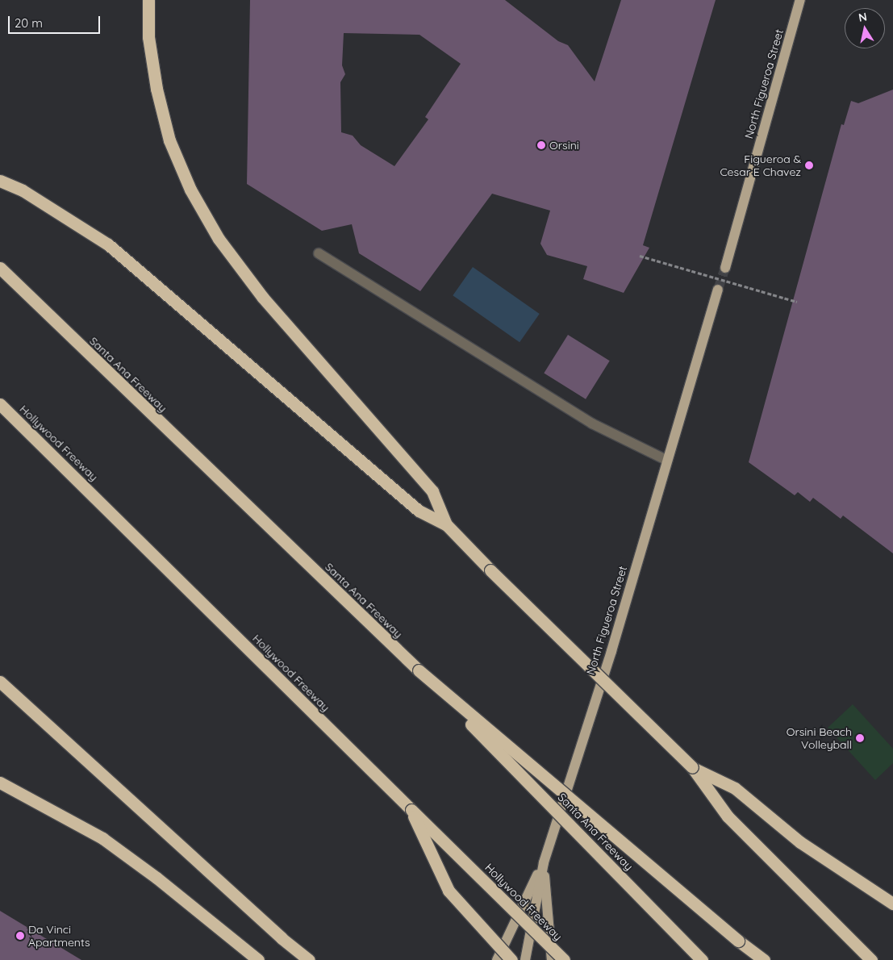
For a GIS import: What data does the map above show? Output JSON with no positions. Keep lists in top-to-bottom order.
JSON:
{
  "streets": {
    "highway": ["Santa Ana Freeway", "Hollywood Freeway"],
    "main road": ["North Figueroa Street"]
  },
  "places": [
    "Orsini",
    "Figueroa & Cesar E Chavez",
    "Orsini Beach Volleyball",
    "Da Vinci Apartments"
  ],
  "scale_bar": "20 m",
  "north": "top"
}
